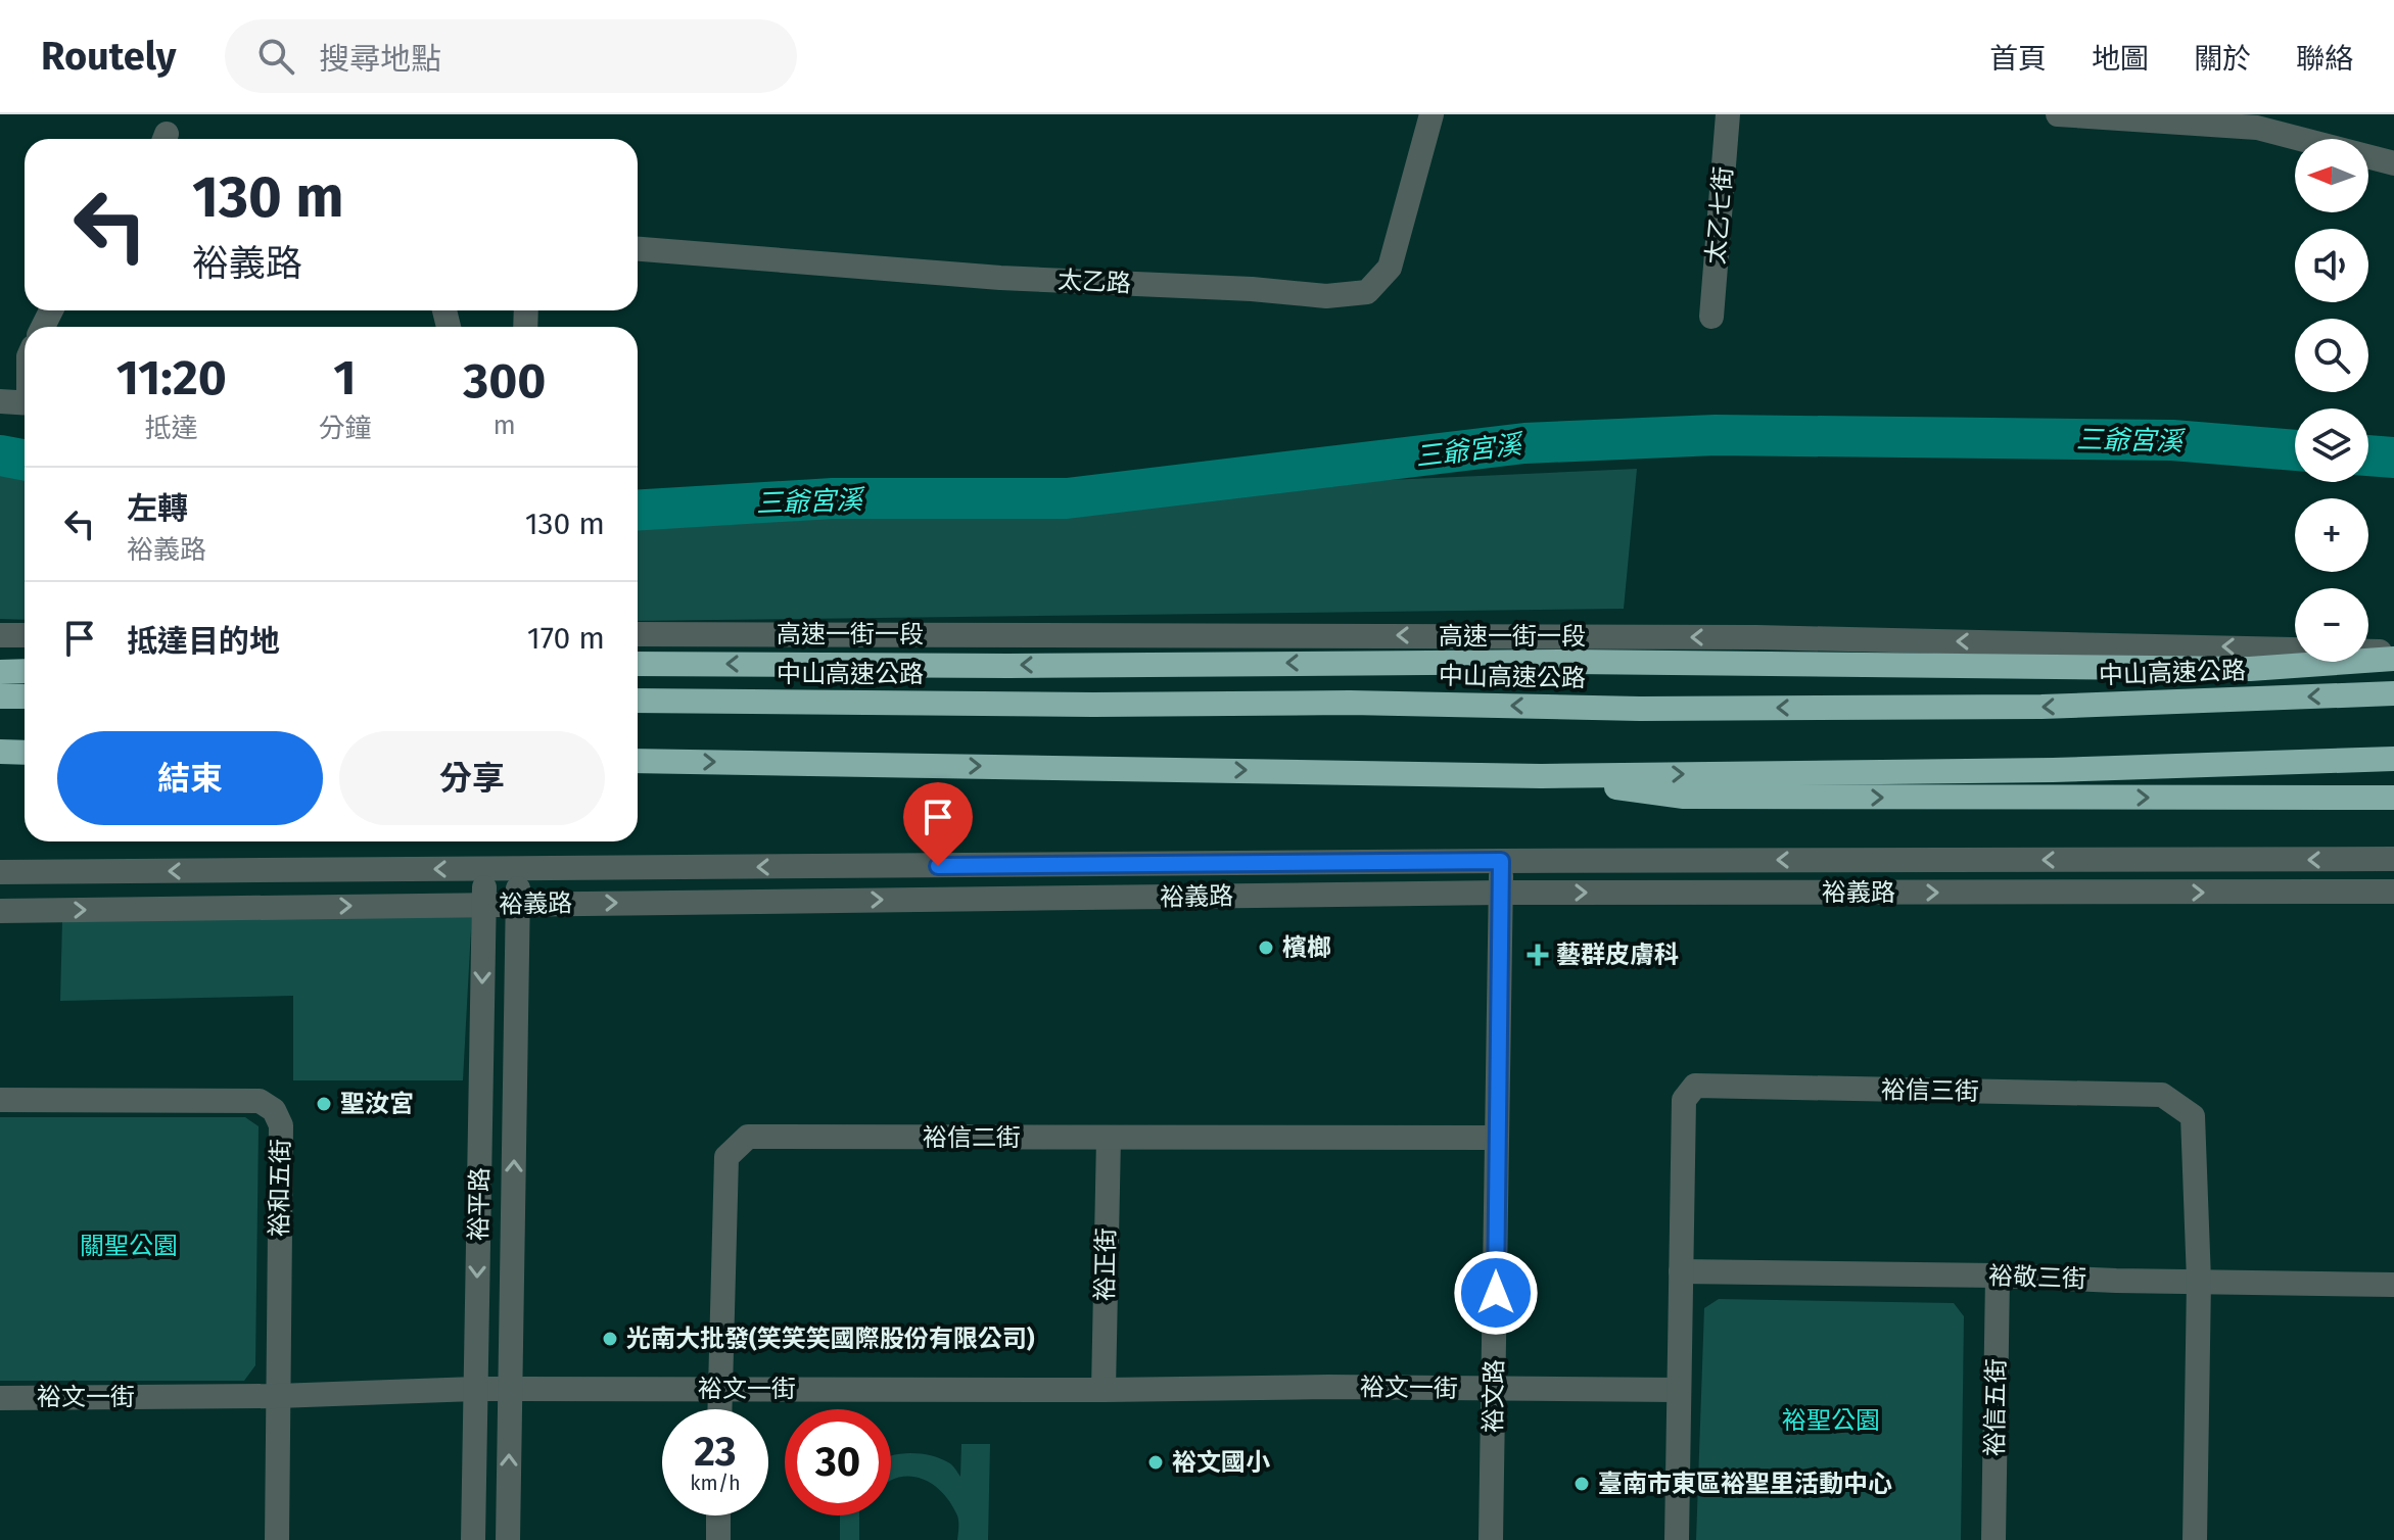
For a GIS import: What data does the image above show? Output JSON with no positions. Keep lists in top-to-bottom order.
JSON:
{
  "streets": {
    "highway": ["中山高速公路"],
    "street": [
      "太乙七街",
      "太乙路",
      "高速一街一段",
      "裕義路",
      "裕信三街",
      "裕信二街",
      "裕和五街",
      "裕平路",
      "裕正街",
      "裕敬三街",
      "裕文一街",
      "裕文路",
      "裕信五街"
    ]
  },
  "crossings": [
    ["裕義路", "裕平路"],
    ["裕義路", "裕文路"],
    ["裕信三街", "裕敬三街"],
    ["裕信三街", "裕文一街"],
    ["裕信二街", "裕正街"],
    ["裕信二街", "裕文一街"],
    ["裕信二街", "裕文路"],
    ["裕和五街", "裕文一街"],
    ["裕平路", "裕文一街"],
    ["裕正街", "裕文一街"],
    ["裕敬三街", "裕信五街"],
    ["裕文一街", "裕文路"]
  ],
  "one_way": ["高速一街一段"],
  "water": ["三爺宮溪"],
  "parks": ["關聖公園", "裕聖公園"],
  "places": {
    "other": [
      "檳榔",
      "聖汝宮",
      "光南大批發(笑笑笑國際股份有限公司)",
      "裕文國小",
      "臺南市東區裕聖里活動中心"
    ],
    "health": ["藝群皮膚科"]
  },
  "north": "left",
  "page": {
    "header": "Routely",
    "search": "搜尋地點",
    "nav": [
      "首頁",
      "地圖",
      "關於",
      "聯絡"
    ],
    "map_buttons": ["+", "−"],
    "turn": ["130 m", "裕義路"],
    "eta": [
      "11:20",
      "抵達",
      "1",
      "分鐘",
      "300",
      "m"
    ],
    "list": [
      {
        "name": "左轉",
        "note": "裕義路",
        "value": "130 m"
      },
      {
        "name": "抵達目的地",
        "value": "170 m"
      }
    ],
    "buttons": ["結束", "分享"],
    "speed": "23 km/h",
    "limit": "30"
  }
}
